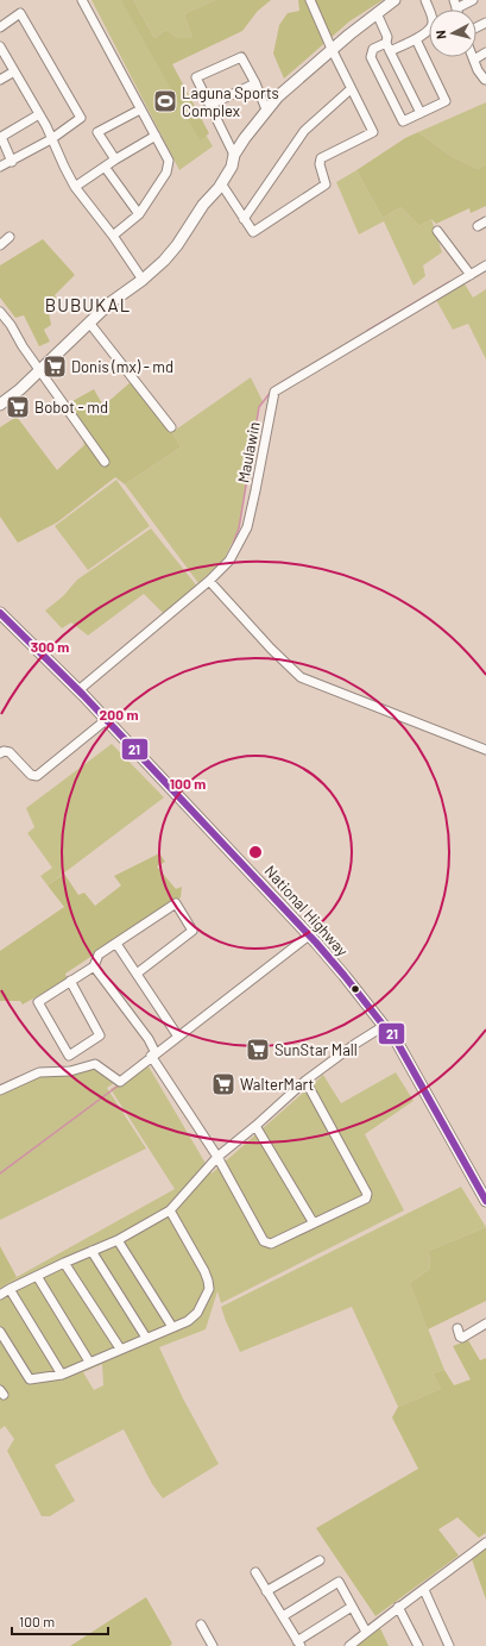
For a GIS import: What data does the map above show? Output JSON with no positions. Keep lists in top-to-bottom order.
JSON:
{
  "streets": {
    "main road": ["National Highway"],
    "street": ["Maulawin"]
  },
  "crossings": [
    ["Maulawin", "National Highway"]
  ],
  "districts": ["BUBUKAL"],
  "places": {
    "sports": ["Laguna Sports Complex"],
    "supermarket": [
      "Donis (mx) - md",
      "Bobot - md",
      "SunStar Mall",
      "WalterMart"
    ]
  },
  "lines": ["transit line 21"],
  "scale_bar": "100 m",
  "north": "left",
  "rings": ["300 m", "200 m", "100 m"]
}
